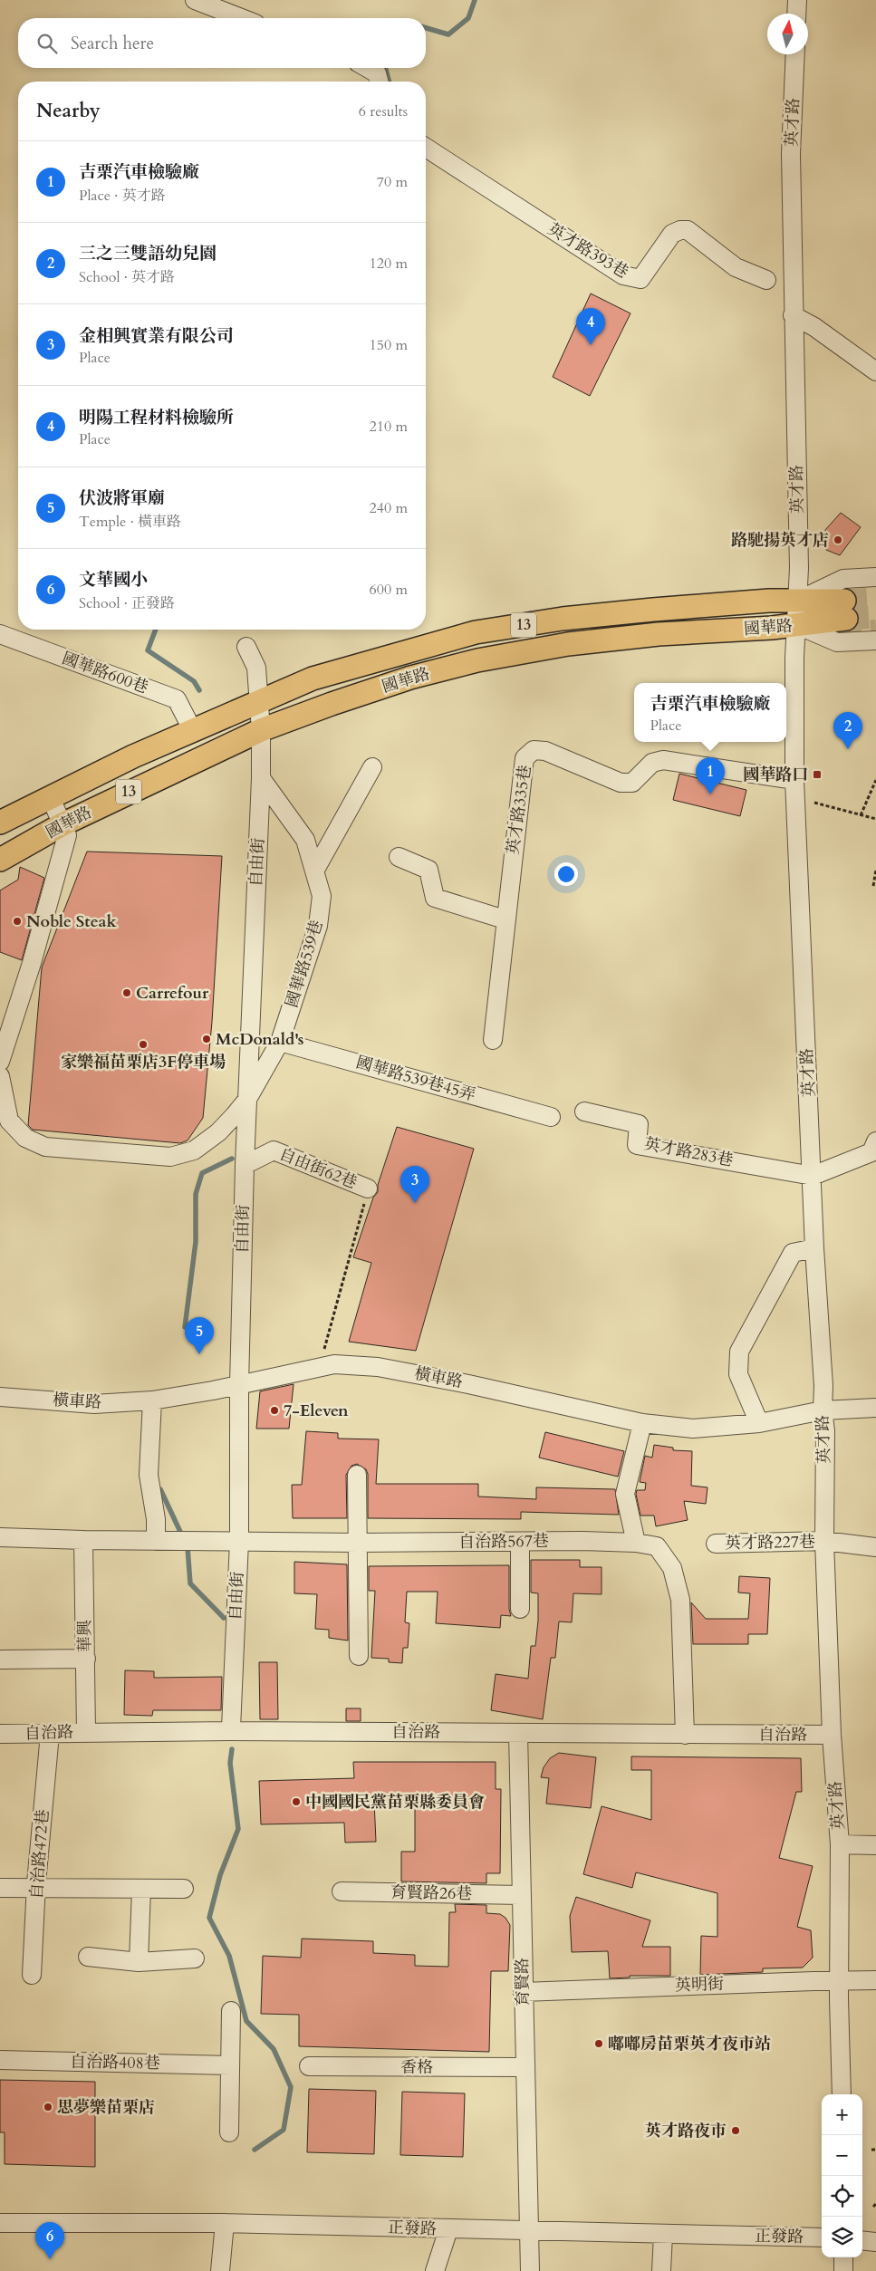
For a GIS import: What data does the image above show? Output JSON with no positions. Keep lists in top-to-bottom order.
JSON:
{
  "streets": {
    "main road": ["13", "國華路"],
    "street": [
      "英才路",
      "英才路393巷",
      "國華路600巷",
      "英才路335巷",
      "自由街",
      "國華路539巷",
      "國華路539巷45弄",
      "英才路283巷",
      "自由街62巷",
      "橫車路",
      "自治路567巷",
      "英才路227巷",
      "華興",
      "自治路",
      "自治路472巷",
      "育賢路26巷",
      "育賢路",
      "英明街",
      "自治路408巷",
      "香格",
      "正發路"
    ]
  },
  "crossings": [
    ["英才路", "國華路"],
    ["英才路", "英才路335巷"],
    ["英才路", "英才路283巷"],
    ["英才路", "橫車路"],
    ["英才路", "英才路227巷"],
    ["英才路", "自治路"],
    ["英才路", "英明街"],
    ["國華路", "國華路600巷"],
    ["國華路", "自由街"],
    ["自由街", "國華路539巷"],
    ["自由街", "自由街62巷"],
    ["自由街", "橫車路"],
    ["自由街", "自治路567巷"],
    ["自由街", "自治路"],
    ["國華路539巷", "國華路539巷45弄"],
    ["自治路567巷", "自治路"],
    ["華興", "自治路"],
    ["自治路", "自治路472巷"],
    ["自治路", "育賢路"],
    ["育賢路26巷", "育賢路"],
    ["育賢路", "英明街"],
    ["育賢路", "香格"],
    ["育賢路", "正發路"]
  ],
  "places": {
    "other": [
      "路馳揚英才店",
      "Noble Steak",
      "Carrefour",
      "McDonald's",
      "家樂福苗栗店3F停車場",
      "7-Eleven",
      "中國國民黨苗栗縣委員會",
      "嘟嘟房苗栗英才夜市站",
      "思夢樂苗栗店",
      "英才路夜市"
    ],
    "transit": ["國華路口"]
  },
  "north": "top",
  "page": {
    "search": "Search here",
    "heading": ["Nearby", "6 results"],
    "list": [
      {
        "mark": "1",
        "name": "吉栗汽車檢驗廠",
        "note": "Place · 英才路",
        "value": "70 m"
      },
      {
        "mark": "2",
        "name": "三之三雙語幼兒園",
        "note": "School · 英才路",
        "value": "120 m"
      },
      {
        "mark": "3",
        "name": "金相興實業有限公司",
        "note": "Place",
        "value": "150 m"
      },
      {
        "mark": "4",
        "name": "明陽工程材料檢驗所",
        "note": "Place",
        "value": "210 m"
      },
      {
        "mark": "5",
        "name": "伏波將軍廟",
        "note": "Temple · 橫車路",
        "value": "240 m"
      },
      {
        "mark": "6",
        "name": "文華國小",
        "note": "School · 正發路",
        "value": "600 m"
      }
    ],
    "pins": [
      "4",
      "2",
      "1",
      "3",
      "5",
      "6"
    ],
    "popup": ["吉栗汽車檢驗廠", "Place"],
    "map_buttons": ["+", "−"]
  }
}
